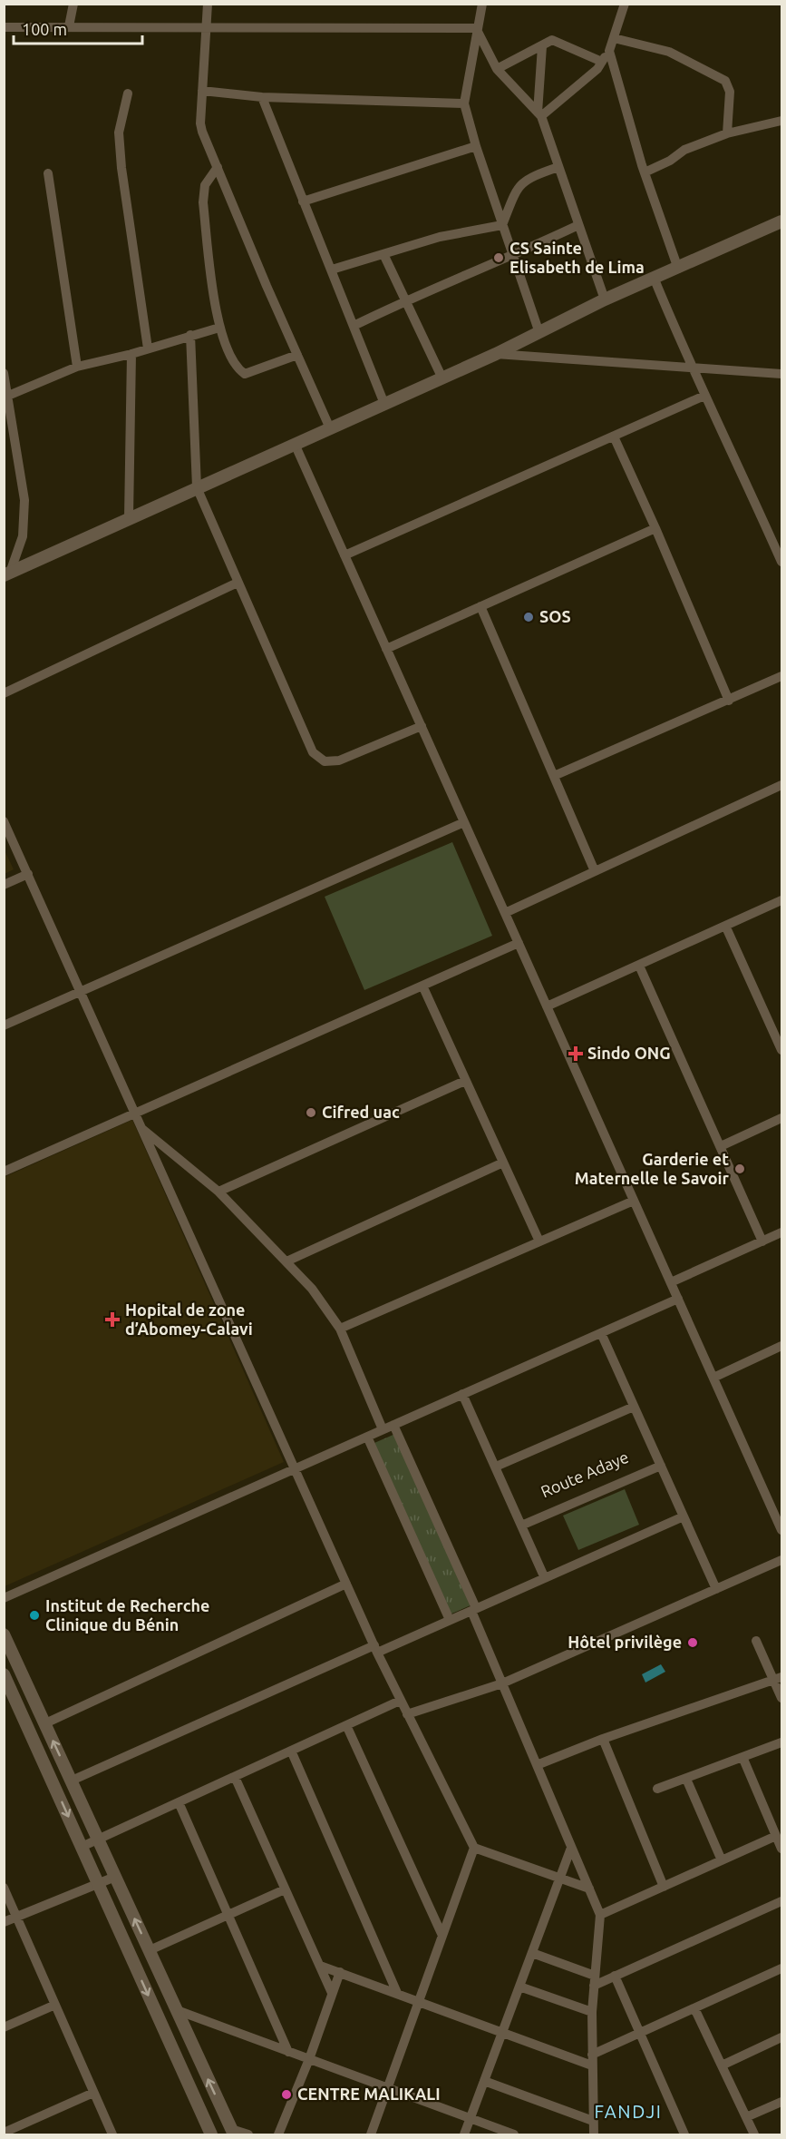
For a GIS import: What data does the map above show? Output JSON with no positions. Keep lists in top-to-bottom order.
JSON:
{
  "districts": ["FANDJI"],
  "places": {
    "other": [
      "CS Sainte Elisabeth de Lima",
      "SOS",
      "Cifred uac",
      "Garderie et Maternelle le Savoir",
      "Institut de Recherche Clinique du Bénin",
      "Hôtel privilège",
      "CENTRE MALIKALI"
    ],
    "health": ["Sindo ONG", "Hopital de zone d’Abomey-Calavi"]
  },
  "scale_bar": "100 m"
}
